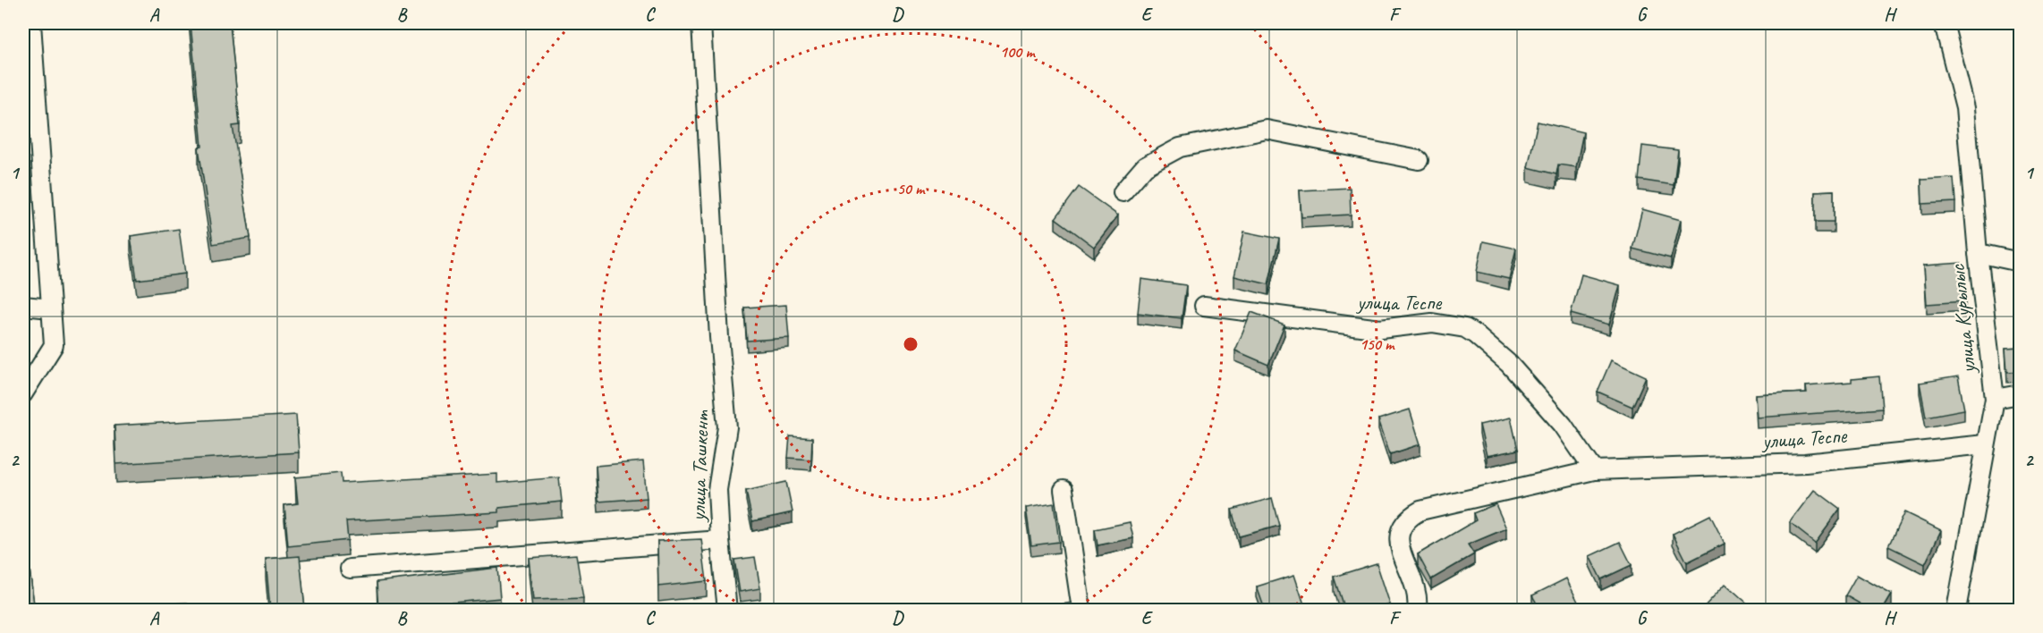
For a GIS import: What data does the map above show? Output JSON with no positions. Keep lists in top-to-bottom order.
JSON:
{
  "streets": {
    "street": ["улица Теспе", "улица Курылыс", "улица Ташкент"]
  },
  "crossings": [
    ["улица Теспе", "улица Курылыс"]
  ],
  "grid": {
    "columns": [
      "A",
      "B",
      "C",
      "D",
      "E",
      "F",
      "G",
      "H"
    ],
    "rows": ["1", "2"]
  },
  "rings": ["100 m", "50 m", "150 m"]
}
